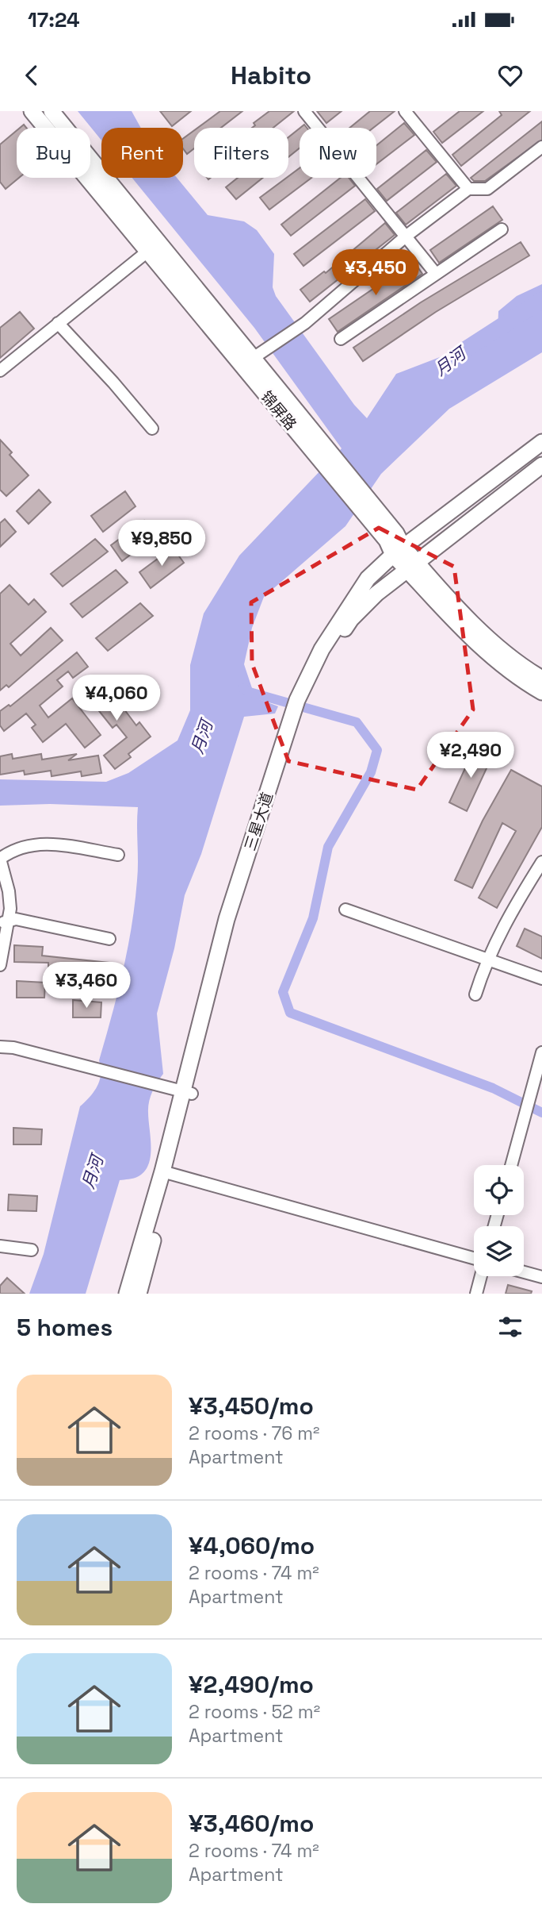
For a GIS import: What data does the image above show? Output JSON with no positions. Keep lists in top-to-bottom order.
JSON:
{
  "streets": {
    "street": ["锦屏路", "三星大道"]
  },
  "crossings": [
    ["锦屏路", "三星大道"]
  ],
  "water": ["月河"],
  "page": {
    "status": "17:24",
    "header": "Habito",
    "chip": [
      "Buy",
      "Rent",
      "Filters",
      "New"
    ],
    "price": [
      "¥3,450",
      "¥9,850",
      "¥4,060",
      "¥2,490",
      "¥3,460"
    ],
    "heading": "5 homes",
    "list": [
      {
        "name": "¥3,450/mo",
        "note": "2 rooms · 76 m² · Apartment"
      },
      {
        "name": "¥4,060/mo",
        "note": "2 rooms · 74 m² · Apartment"
      },
      {
        "name": "¥2,490/mo",
        "note": "2 rooms · 52 m² · Apartment"
      },
      {
        "name": "¥3,460/mo",
        "note": "2 rooms · 74 m² · Apartment"
      }
    ]
  }
}
